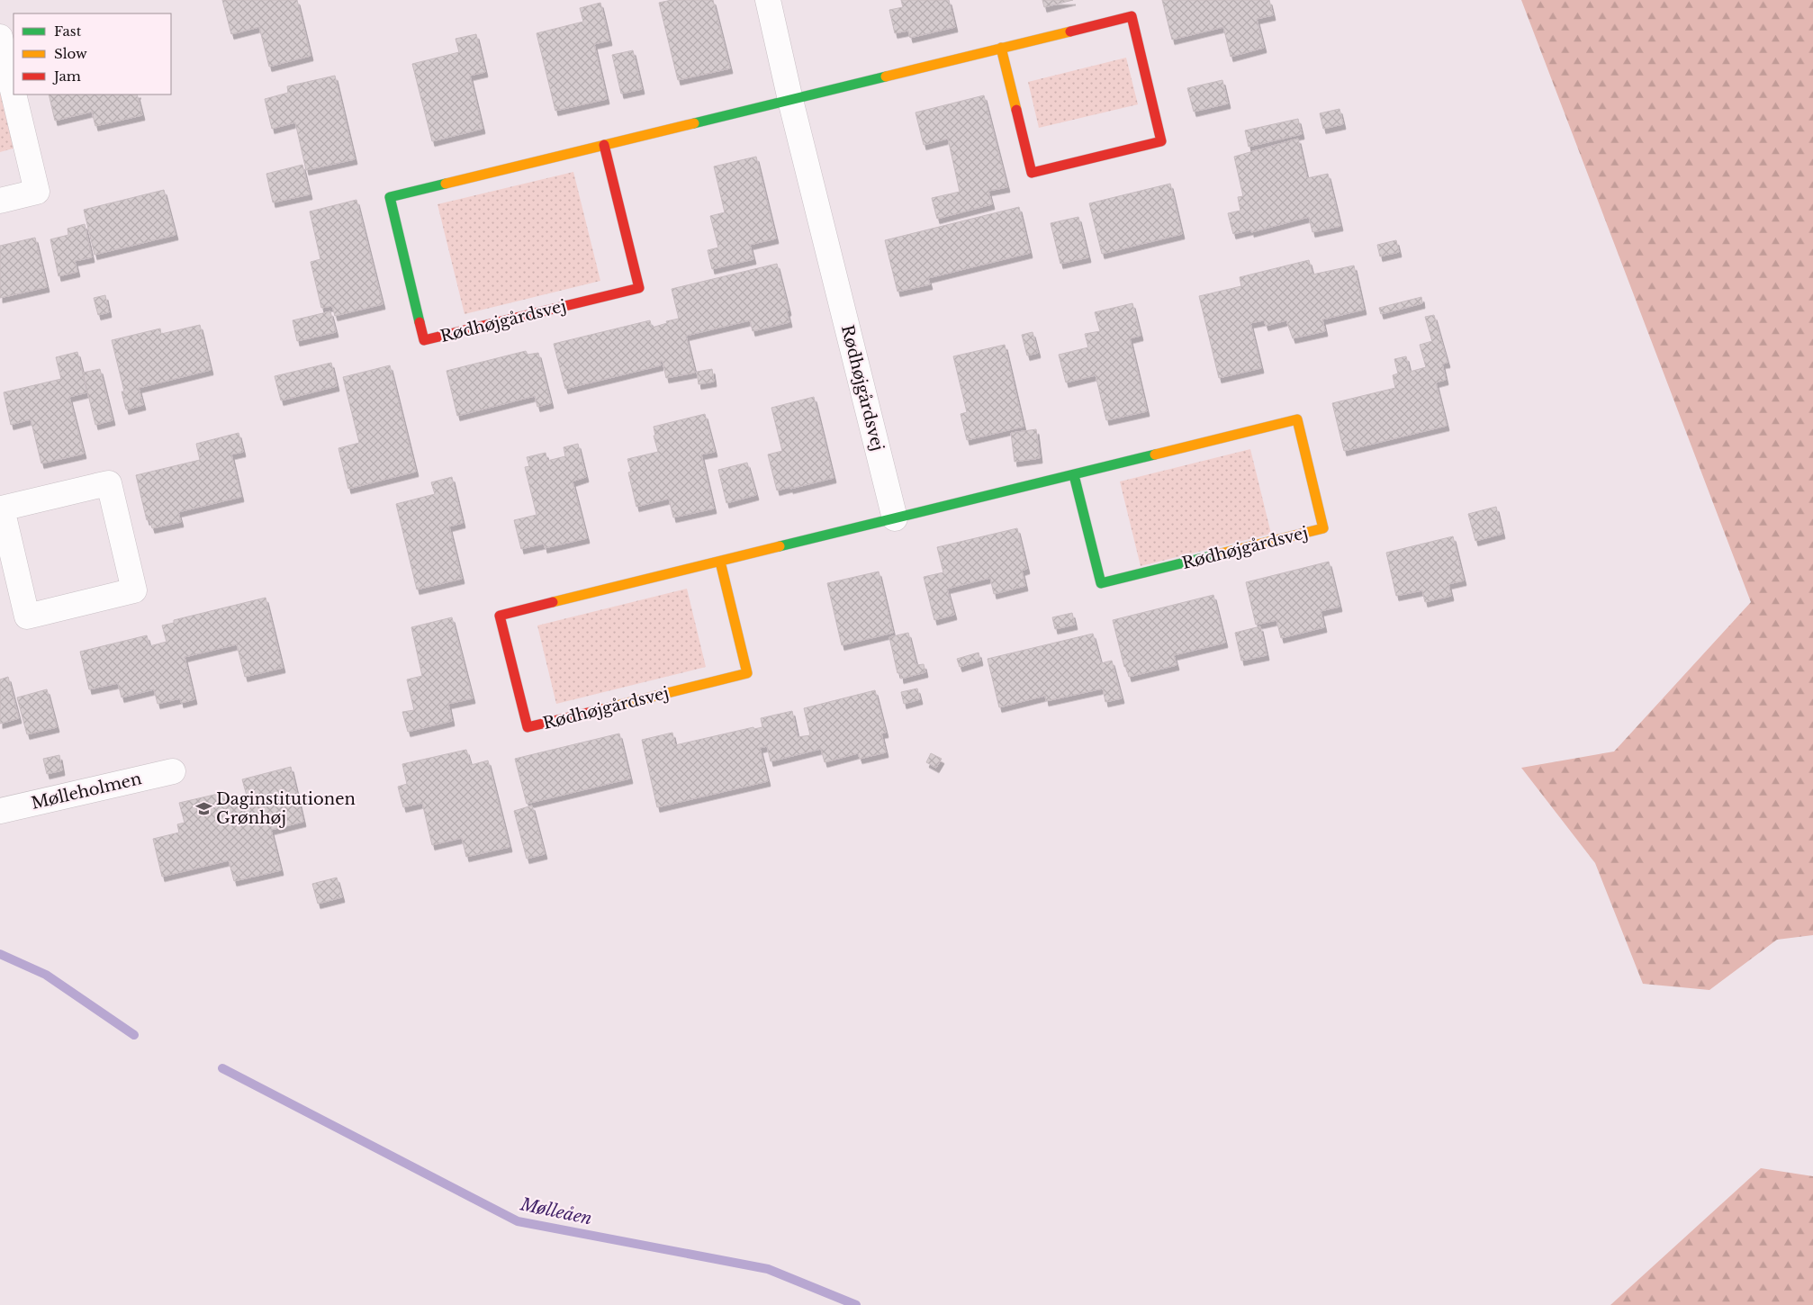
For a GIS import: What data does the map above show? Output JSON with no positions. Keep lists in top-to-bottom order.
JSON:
{
  "streets": {
    "street": ["Rødhøjgårdsvej", "Mølleholmen"]
  },
  "water": ["Mølleåen"],
  "places": {
    "school or university": ["Daginstitutionen Grønhøj"]
  },
  "legend": ["Fast", "Slow", "Jam"]
}
